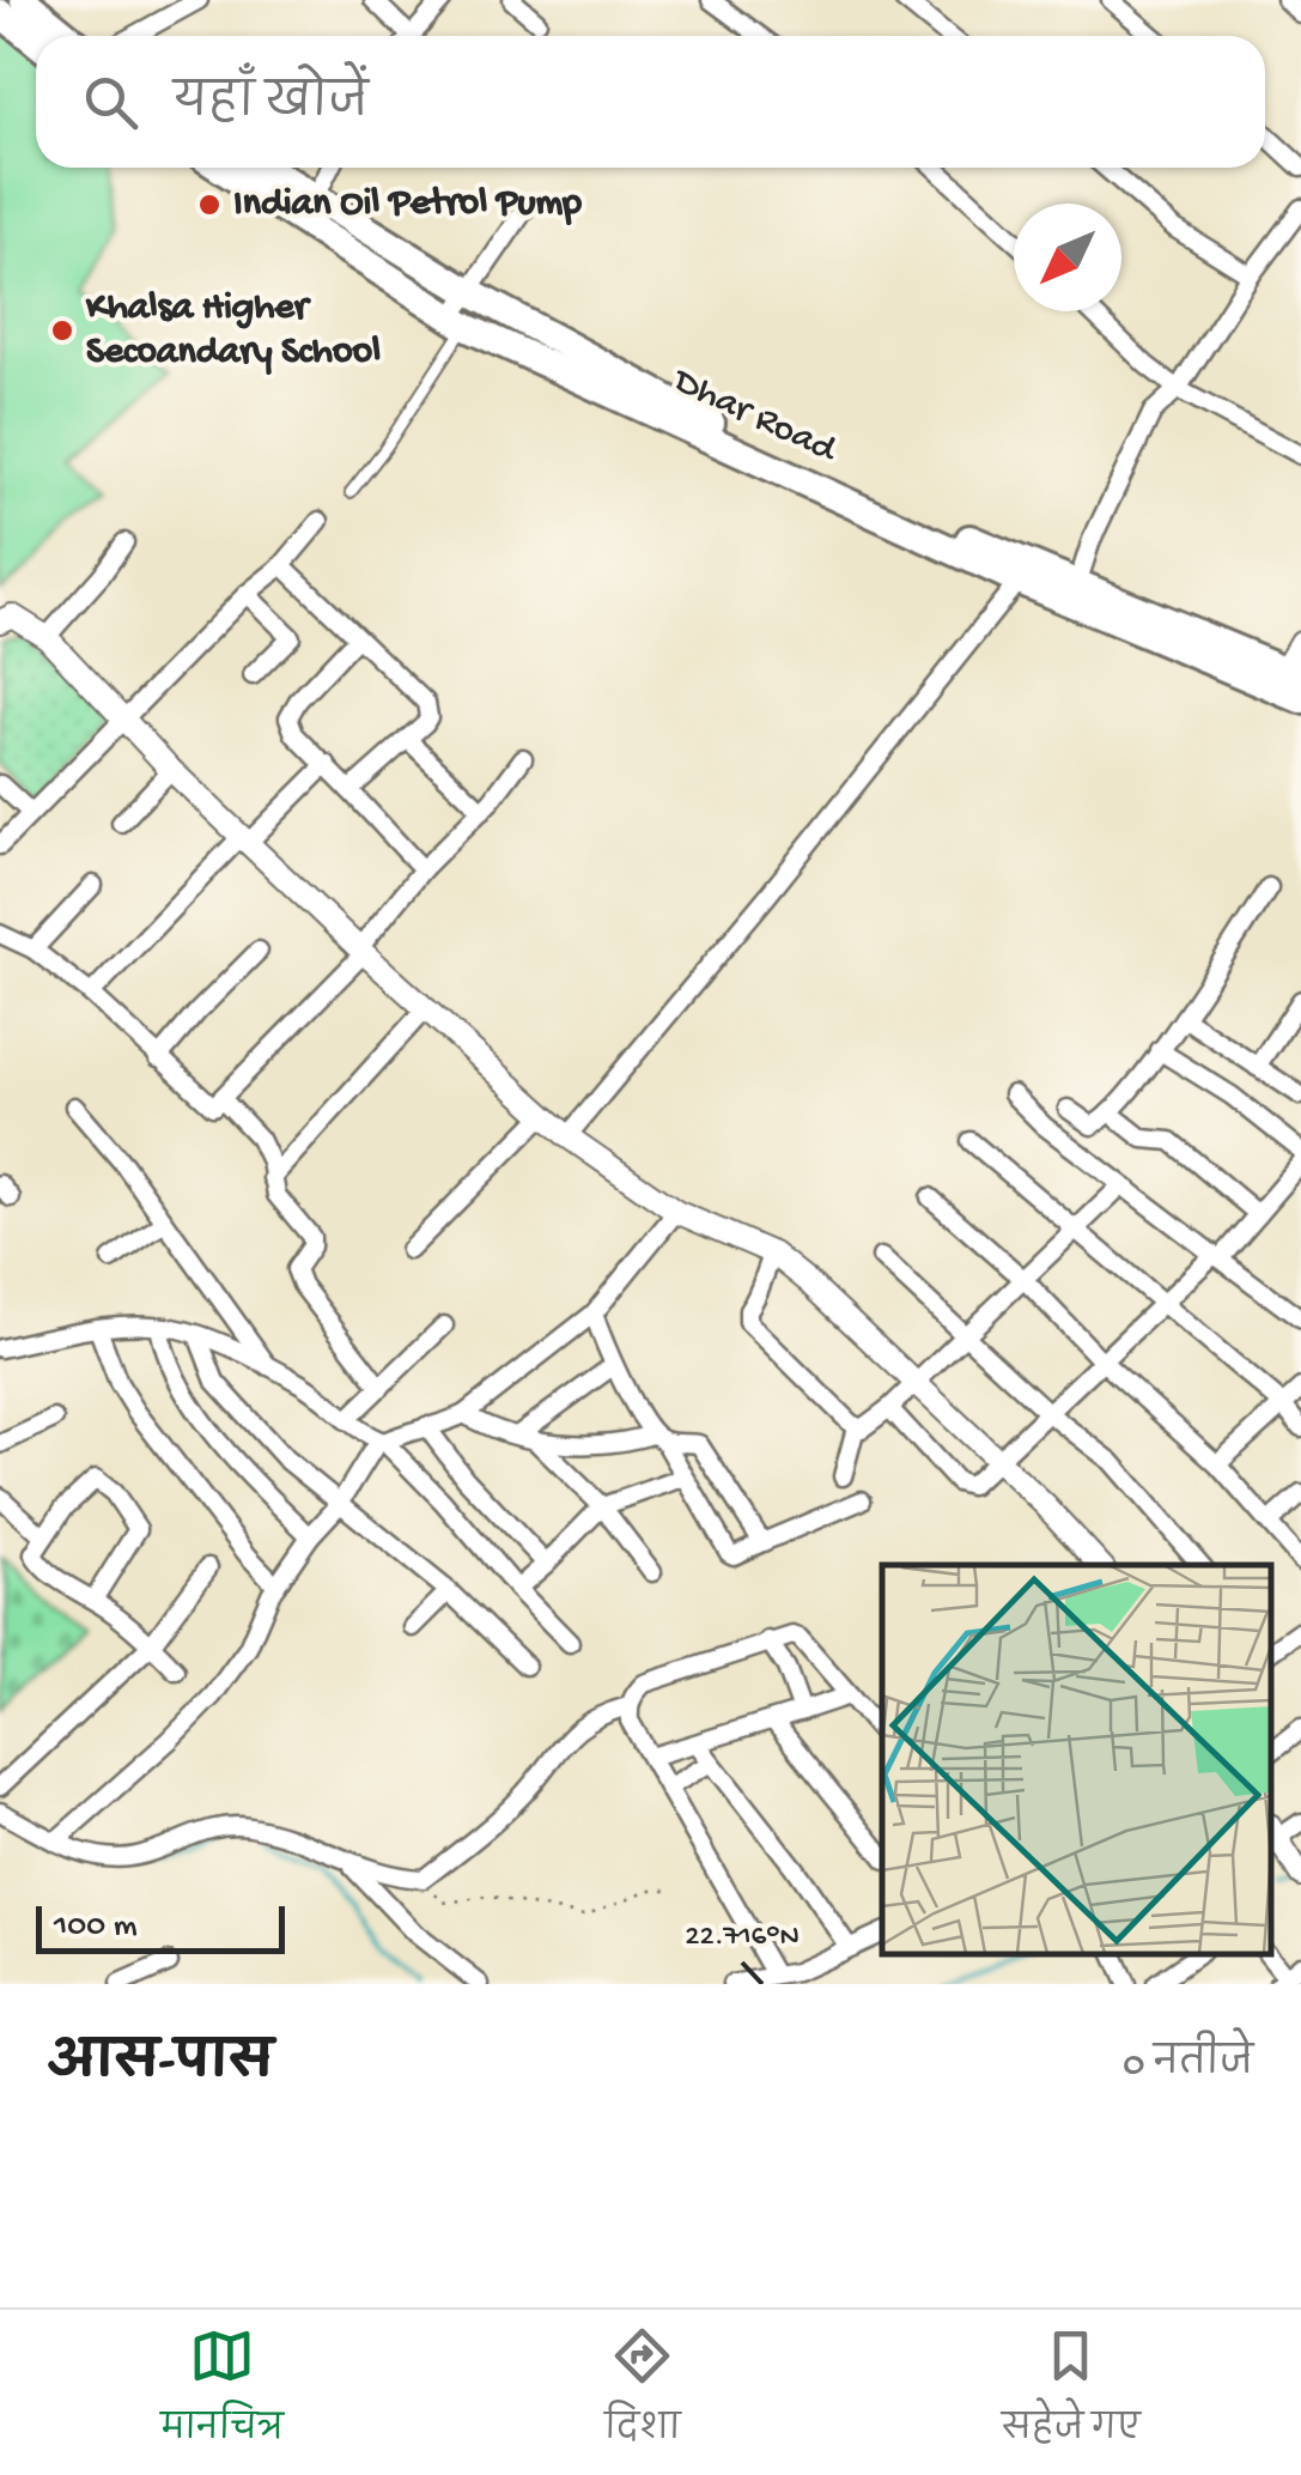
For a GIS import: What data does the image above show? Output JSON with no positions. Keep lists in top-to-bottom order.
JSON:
{
  "streets": {
    "main road": ["Dhar Road"]
  },
  "places": ["Indian Oil Petrol Pump", "Khalsa Higher Secoandary School"],
  "scale_bar": "100 m",
  "north": "bottom left",
  "page": {
    "search": "यहाँ खोजें",
    "scale": "100 m",
    "heading": ["आस-पास", "0 नतीजे"],
    "nav": ["मानचित्र", "दिशा", "सहेजे गए"]
  },
  "coordinates": ["22.716°N"]
}
